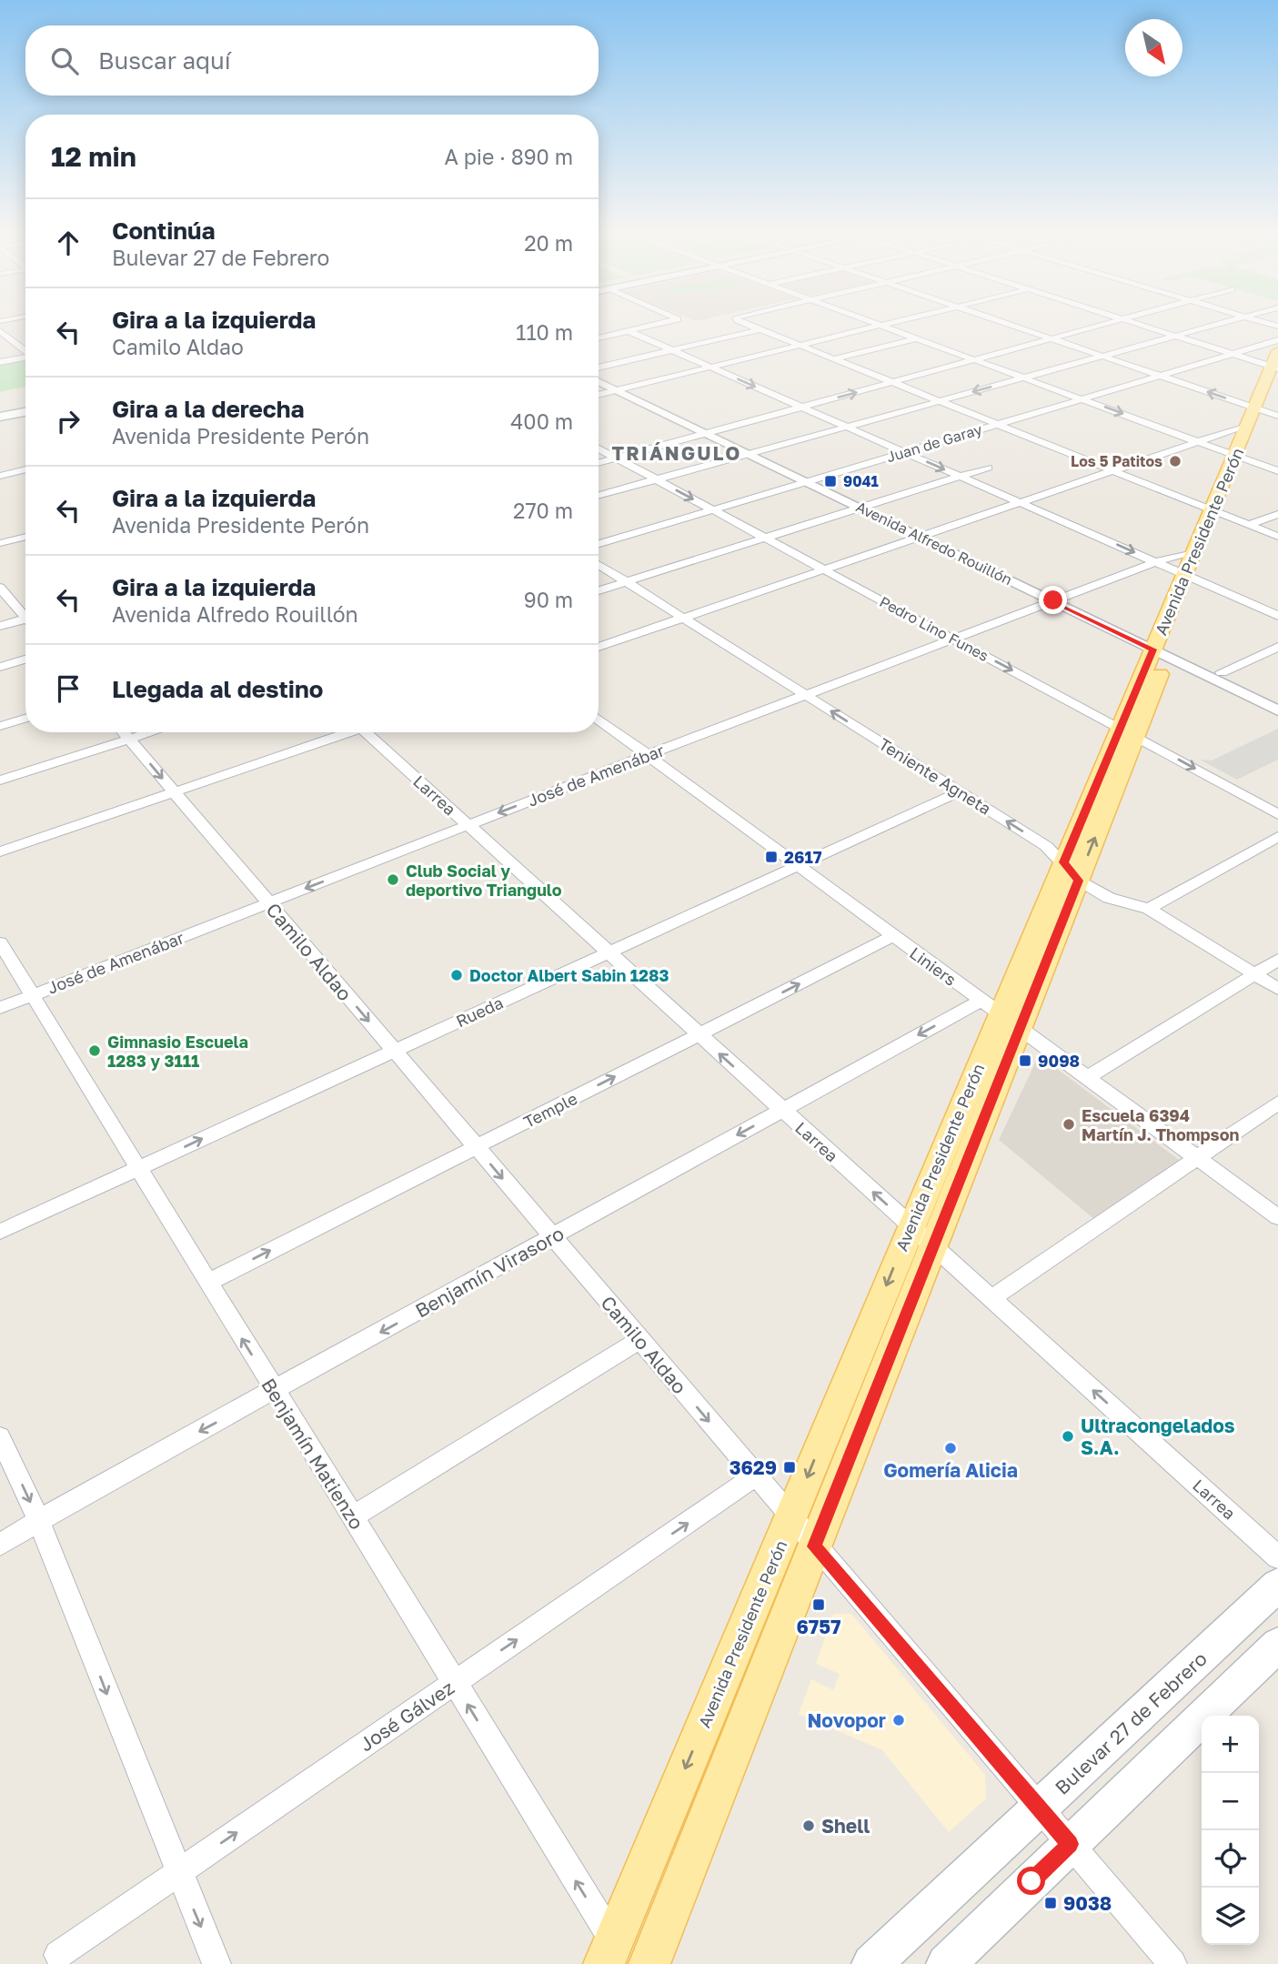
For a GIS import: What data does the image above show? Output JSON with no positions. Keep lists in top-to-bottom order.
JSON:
{
  "streets": {
    "main road": ["Avenida Presidente Perón", "Bulevar 27 de Febrero"],
    "street": [
      "Juan de Garay",
      "Avenida Alfredo Rouillón",
      "Pedro Lino Funes",
      "José de Amenábar",
      "Teniente Agneta",
      "Larrea",
      "Camilo Aldao",
      "Liniers",
      "Rueda",
      "Temple",
      "Benjamín Virasoro",
      "Benjamín Matienzo",
      "José Gálvez"
    ]
  },
  "crossings": [
    ["Juan de Garay", "Avenida Alfredo Rouillón"],
    ["Juan de Garay", "Pedro Lino Funes"],
    ["Avenida Presidente Perón", "Avenida Alfredo Rouillón"],
    ["Avenida Presidente Perón", "Pedro Lino Funes"],
    ["Avenida Presidente Perón", "José de Amenábar"],
    ["Avenida Presidente Perón", "Teniente Agneta"],
    ["Avenida Presidente Perón", "Larrea"],
    ["Avenida Presidente Perón", "Camilo Aldao"],
    ["Avenida Presidente Perón", "Liniers"],
    ["Avenida Presidente Perón", "Benjamín Virasoro"],
    ["Avenida Presidente Perón", "Benjamín Matienzo"],
    ["Avenida Alfredo Rouillón", "José de Amenábar"],
    ["Pedro Lino Funes", "José de Amenábar"],
    ["José de Amenábar", "Teniente Agneta"],
    ["José de Amenábar", "Larrea"],
    ["José de Amenábar", "Camilo Aldao"],
    ["José de Amenábar", "Liniers"],
    ["José de Amenábar", "Benjamín Matienzo"],
    ["Teniente Agneta", "Rueda"],
    ["Larrea", "Rueda"],
    ["Larrea", "Temple"],
    ["Larrea", "Benjamín Virasoro"],
    ["Camilo Aldao", "Rueda"],
    ["Camilo Aldao", "Temple"],
    ["Camilo Aldao", "Benjamín Virasoro"],
    ["Camilo Aldao", "José Gálvez"],
    ["Camilo Aldao", "Bulevar 27 de Febrero"],
    ["Liniers", "Rueda"],
    ["Liniers", "Temple"],
    ["Liniers", "Benjamín Virasoro"],
    ["Rueda", "Benjamín Matienzo"],
    ["Temple", "Benjamín Matienzo"],
    ["Benjamín Virasoro", "Benjamín Matienzo"],
    ["Benjamín Matienzo", "José Gálvez"]
  ],
  "one_way": [
    "Pedro Lino Funes",
    "Teniente Agneta",
    "Larrea",
    "Temple",
    "Benjamín Virasoro",
    "Benjamín Matienzo",
    "José Gálvez"
  ],
  "districts": ["TRIÁNGULO"],
  "places": {
    "other": [
      "Los 5 Patitos",
      "Club Social y deportivo Triangulo",
      "Doctor Albert Sabin 1283",
      "Gimnasio Escuela 1283 y 3111",
      "Escuela 6394 Martín J. Thompson",
      "Ultracongelados S.A.",
      "Gomería Alicia",
      "Novopor",
      "Shell"
    ],
    "transit": [
      "9041",
      "2617",
      "9098",
      "3629",
      "6757",
      "9038"
    ]
  },
  "north": "bottom right",
  "page": {
    "search": "Buscar aquí",
    "heading": ["12 min", "A pie · 890 m"],
    "list": [
      ["Continúa", "Bulevar 27 de Febrero", "20 m"],
      ["Gira a la izquierda", "Camilo Aldao", "110 m"],
      ["Gira a la derecha", "Avenida Presidente Perón", "400 m"],
      ["Gira a la izquierda", "Avenida Presidente Perón", "270 m"],
      ["Gira a la izquierda", "Avenida Alfredo Rouillón", "90 m"],
      "Llegada al destino"
    ],
    "map_buttons": ["+", "−"]
  }
}
